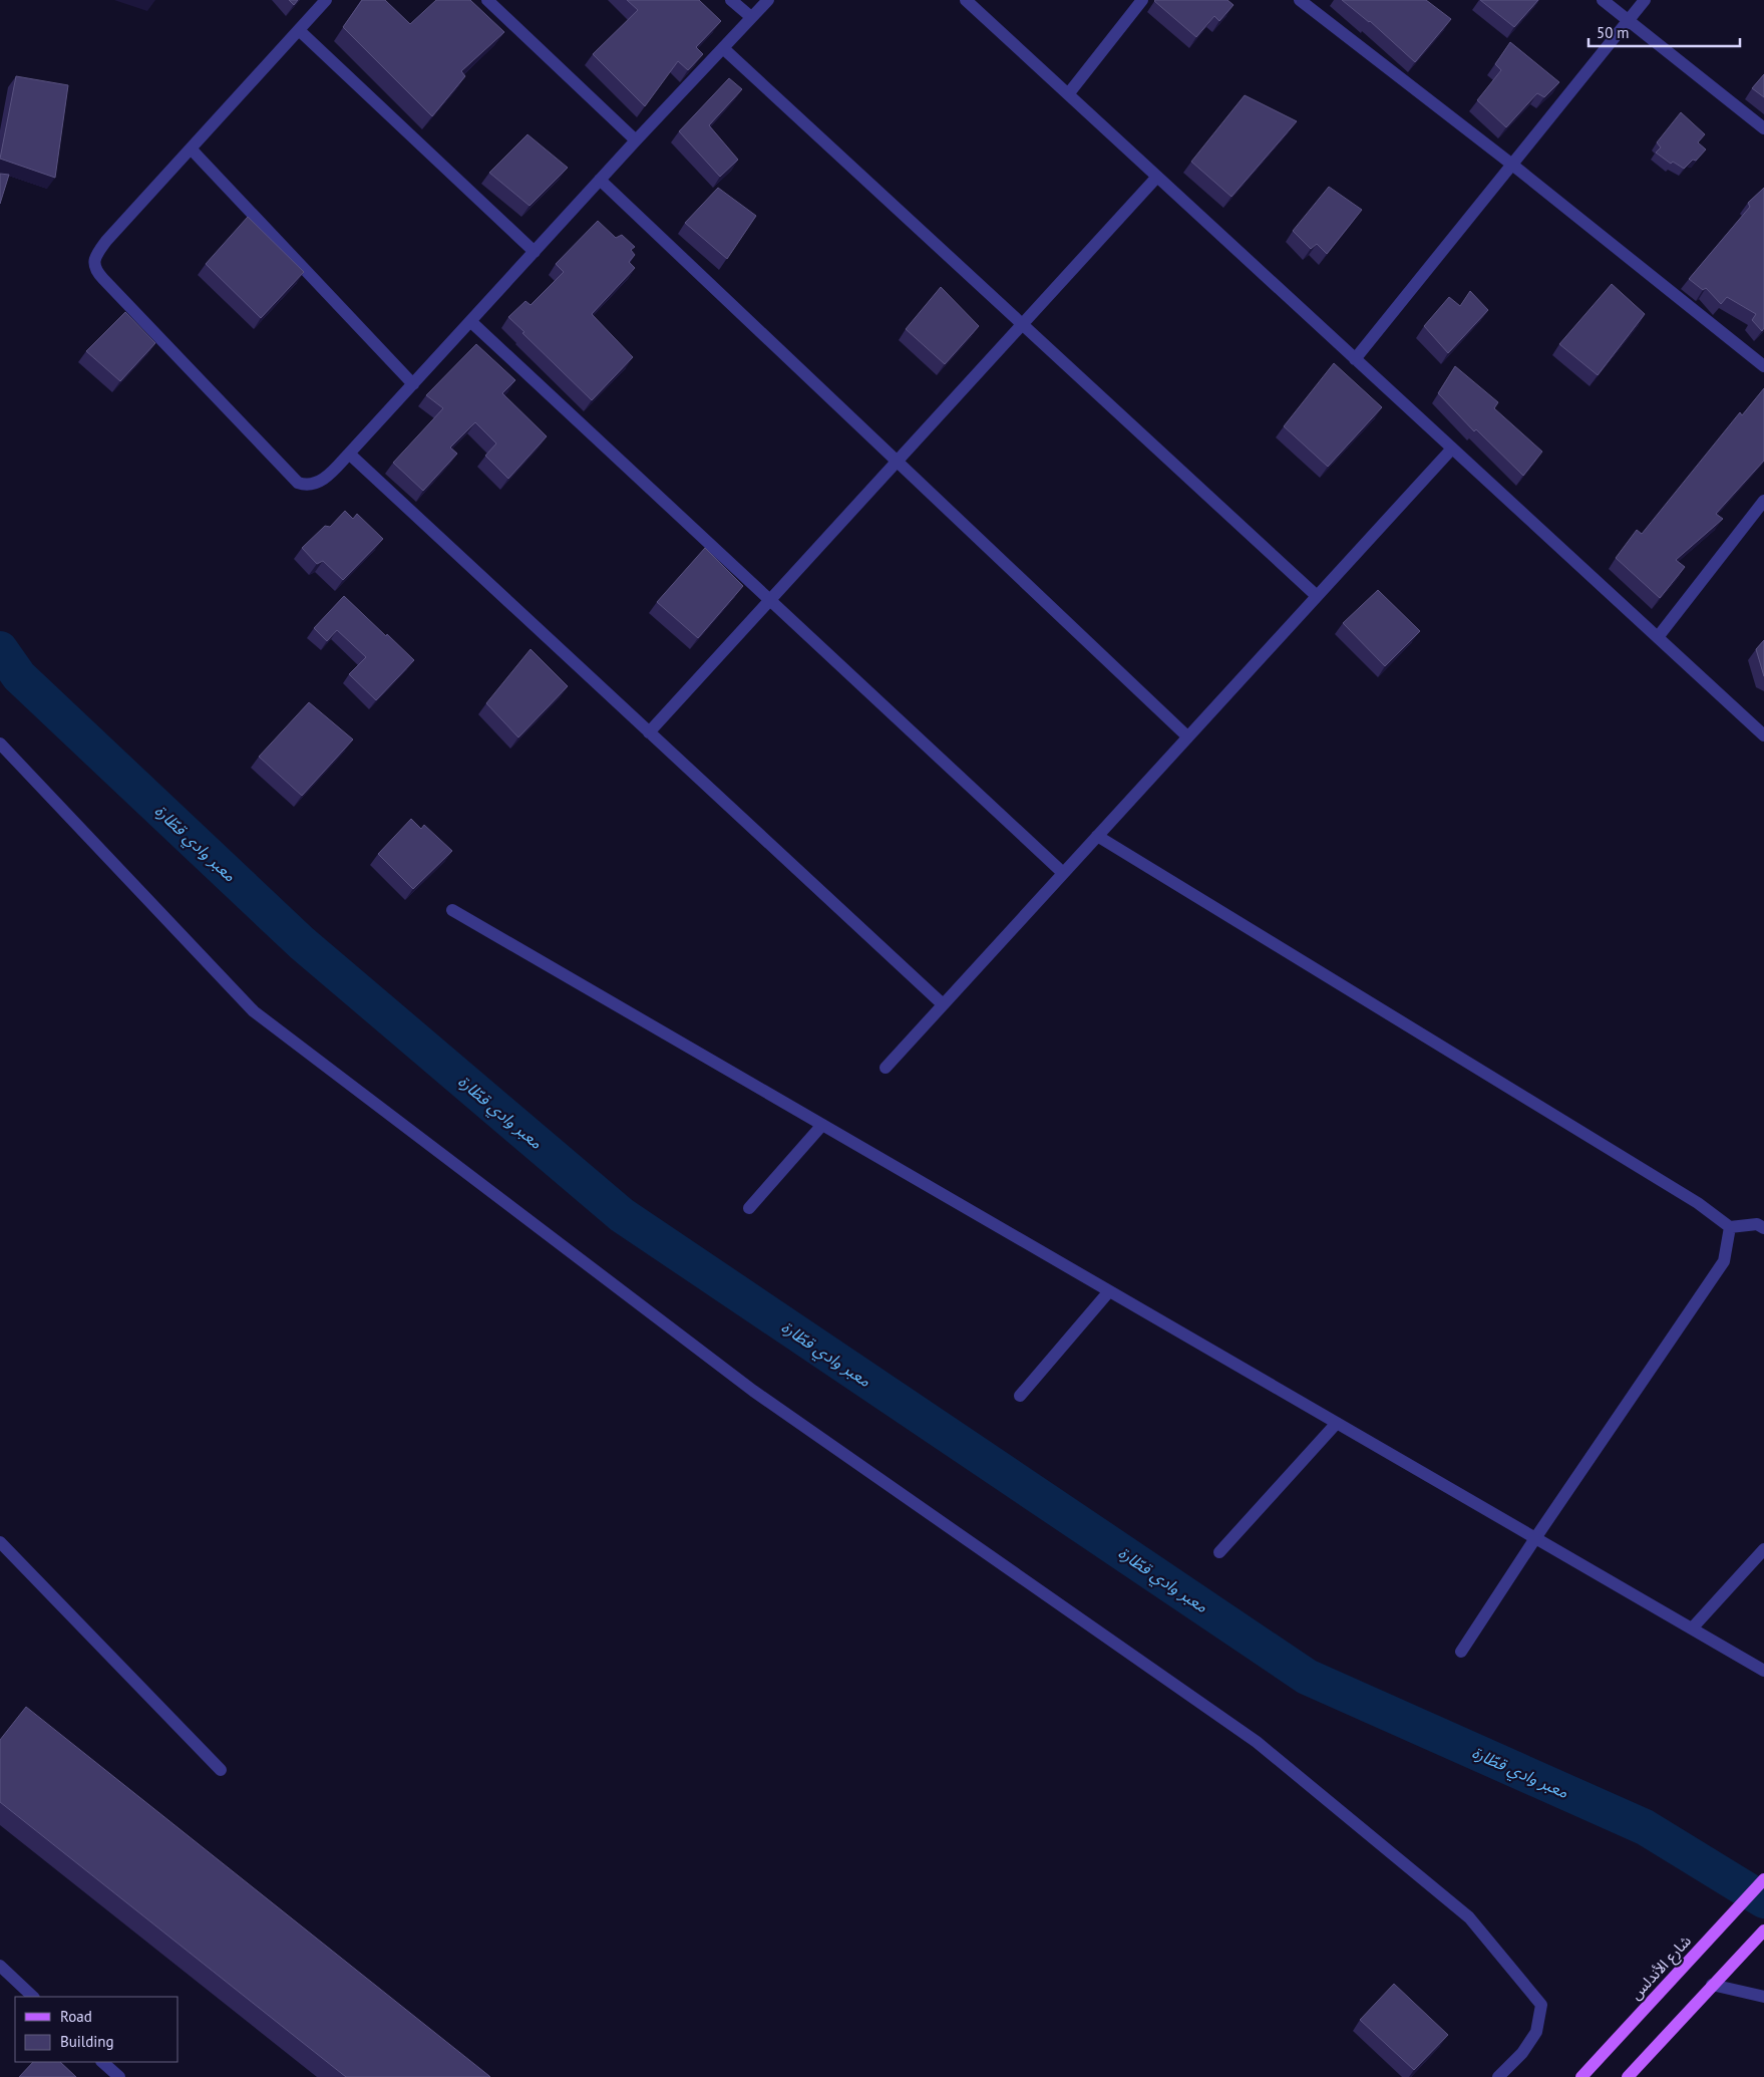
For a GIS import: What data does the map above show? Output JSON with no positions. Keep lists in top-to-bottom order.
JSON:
{
  "streets": {
    "main road": ["شارع الأندلس"]
  },
  "water": ["معبر وادي قطّارة"],
  "legend": ["Road", "Building"],
  "scale_bar": "50 m"
}
